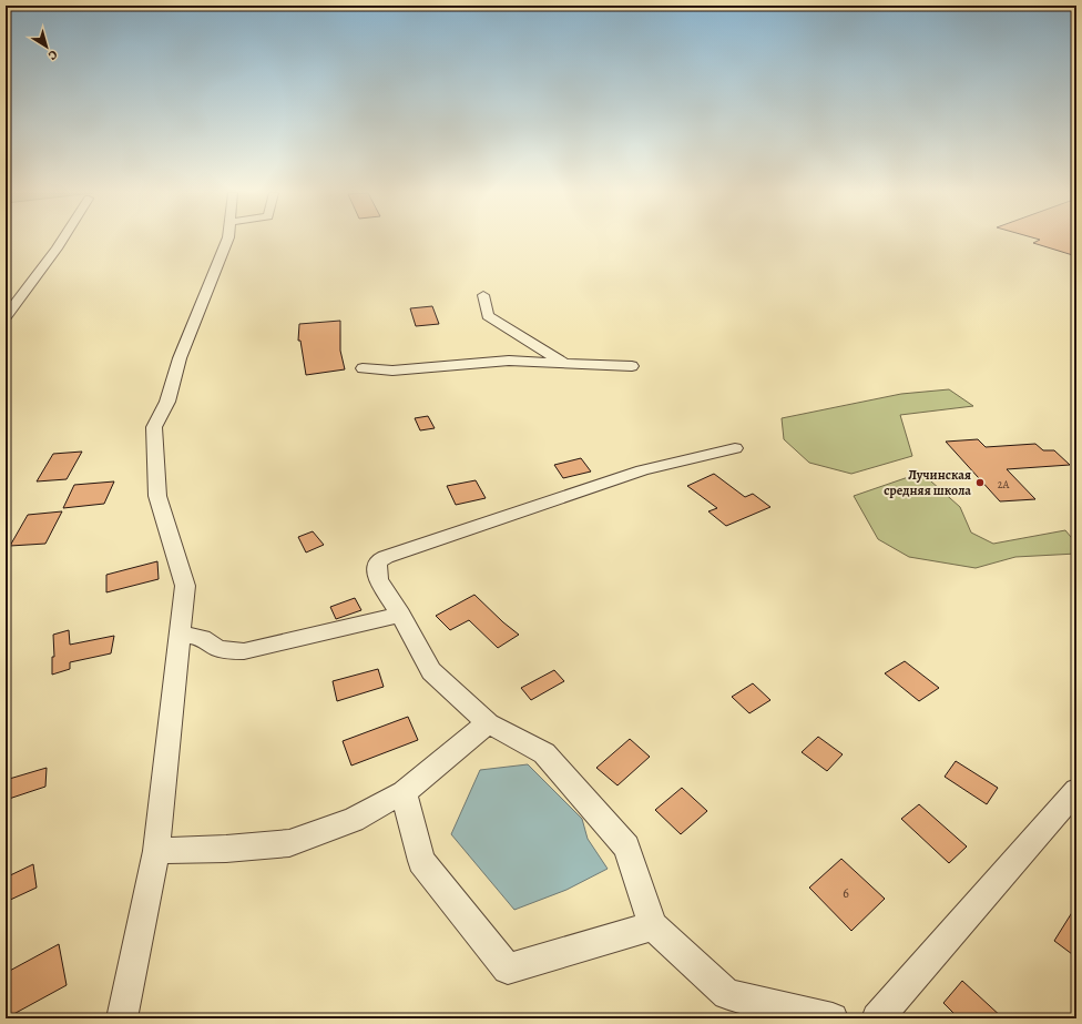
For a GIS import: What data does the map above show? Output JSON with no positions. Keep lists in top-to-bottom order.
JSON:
{
  "places": ["Лучинская средняя школа"],
  "house_numbers": ["2А", "6"],
  "north": "bottom right"
}
